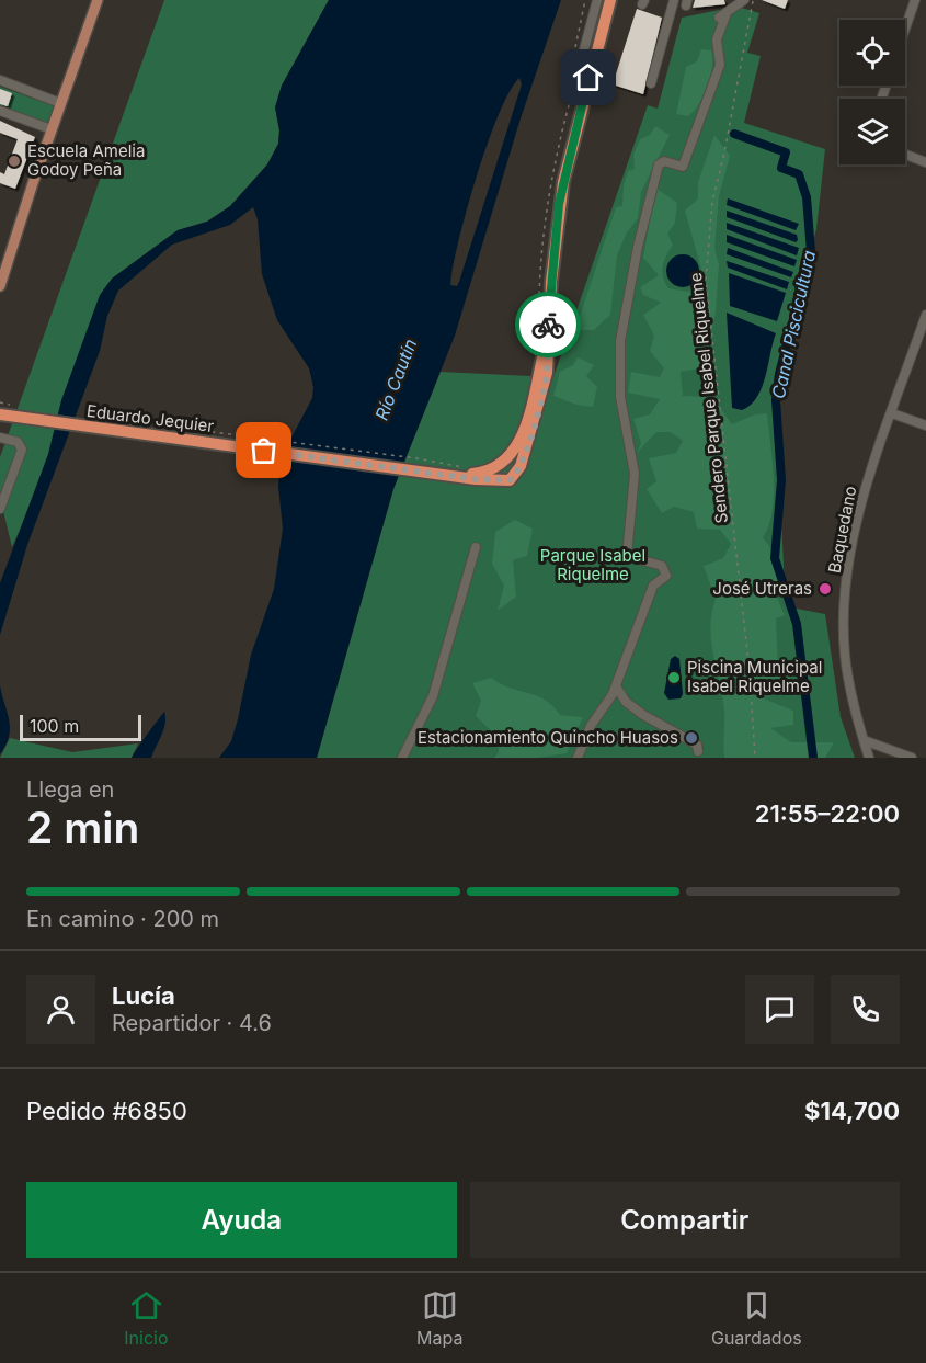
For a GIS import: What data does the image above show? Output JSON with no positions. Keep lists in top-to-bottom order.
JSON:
{
  "streets": {
    "highway": ["Eduardo Jequier"],
    "street": ["Baquedano"],
    "path": ["Sendero Parque Isabel Riquelme"]
  },
  "water": ["Canal Piscicultura", "Río Cautín"],
  "parks": ["Parque Isabel Riquelme"],
  "places": [
    "Escuela Amelia Godoy Peña",
    "José Utreras",
    "Piscina Municipal Isabel Riquelme",
    "Estacionamiento Quincho Huasos"
  ],
  "scale_bar": "100 m",
  "page": {
    "scale": "100 m",
    "heading": ["2 min", "Llega en", "21:55–22:00"],
    "panel": [
      "Lucía",
      "Repartidor · 4.6",
      "Pedido #6850",
      "$14,700"
    ],
    "bar": "En camino · 200 m",
    "buttons": ["Ayuda", "Compartir"],
    "tabs": ["Inicio", "Mapa", "Guardados"]
  }
}
